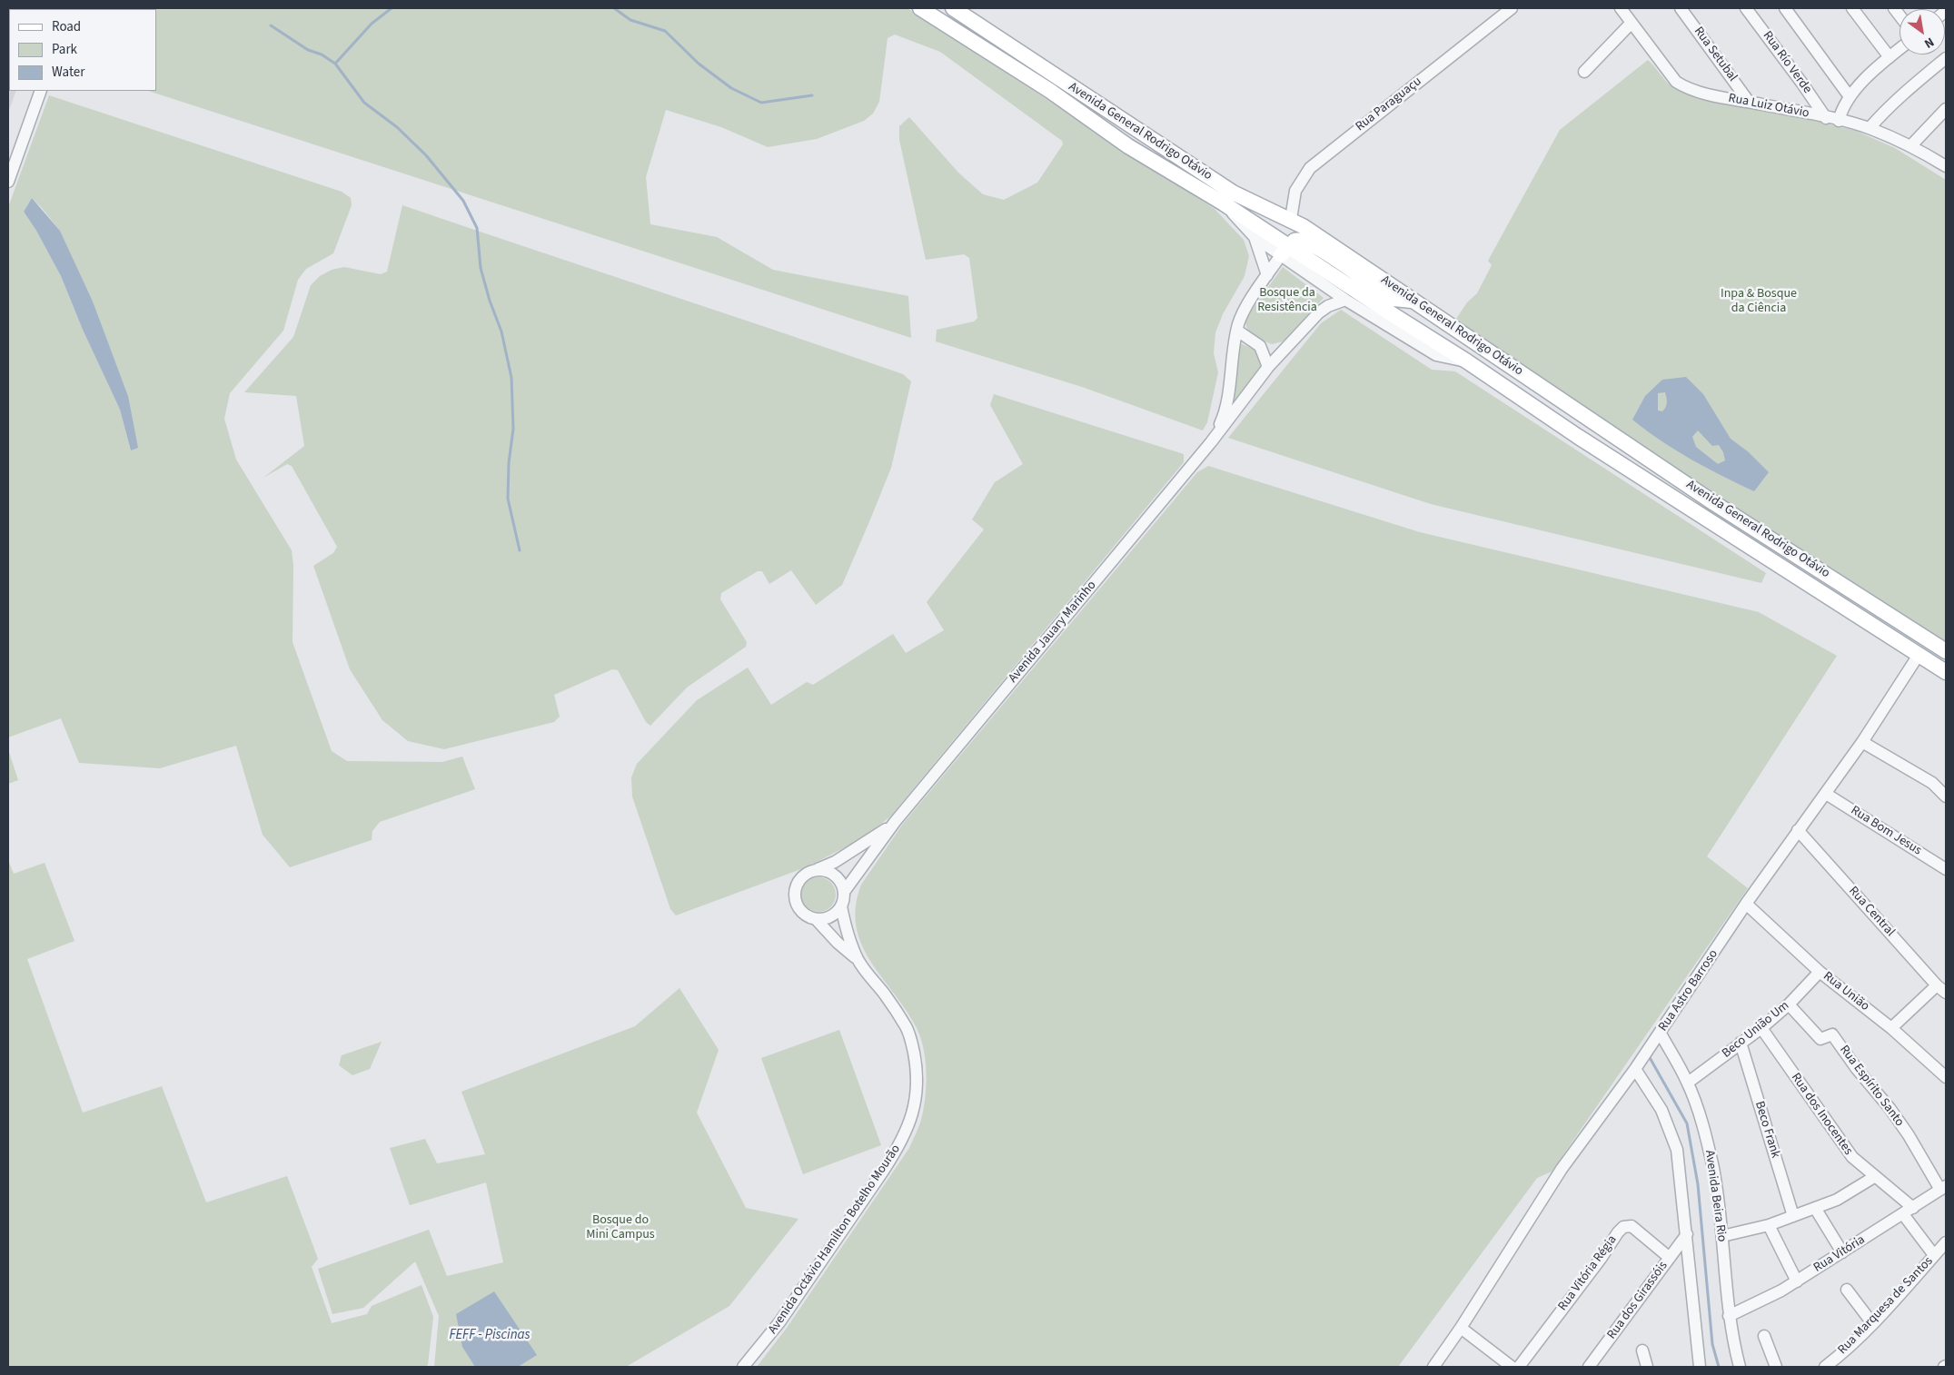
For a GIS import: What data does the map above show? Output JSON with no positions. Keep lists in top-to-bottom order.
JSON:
{
  "streets": {
    "main road": ["Avenida General Rodrigo Otávio"],
    "street": [
      "Rua Setubal",
      "Rua Río Verde",
      "Rua Paraguaçu",
      "Rua Luiz Otávio",
      "Avenida Jauary Marinho",
      "Rua Bom Jesus",
      "Rua Central",
      "Rua Astro Barroso",
      "Rua União",
      "Beco União Um",
      "Rua Espírito Santo",
      "Rua dos Inocentes",
      "Beco Frank",
      "Avenida Beira Rio",
      "Avenida Octávio Hamilton Botelho Mourão",
      "Rua Vitória",
      "Rua Vitória Régia",
      "Rua dos Girassóis",
      "Rua Marquesa de Santos"
    ]
  },
  "crossings": [
    ["Rua Setubal", "Rua Luiz Otávio"],
    ["Rua Río Verde", "Rua Luiz Otávio"],
    ["Rua Paraguaçu", "Avenida General Rodrigo Otávio"],
    ["Avenida General Rodrigo Otávio", "Avenida Jauary Marinho"],
    ["Avenida General Rodrigo Otávio", "Rua Astro Barroso"],
    ["Avenida Jauary Marinho", "Avenida Octávio Hamilton Botelho Mourão"],
    ["Rua Bom Jesus", "Rua Astro Barroso"],
    ["Rua Central", "Rua Astro Barroso"],
    ["Rua Astro Barroso", "Rua União"],
    ["Rua Astro Barroso", "Avenida Beira Rio"],
    ["Rua União", "Beco União Um"],
    ["Beco União Um", "Rua Espírito Santo"],
    ["Beco União Um", "Rua dos Inocentes"],
    ["Beco União Um", "Beco Frank"],
    ["Beco União Um", "Avenida Beira Rio"],
    ["Rua Espírito Santo", "Rua Vitória"],
    ["Rua dos Inocentes", "Rua Vitória"],
    ["Rua dos Inocentes", "Rua Marquesa de Santos"],
    ["Avenida Beira Rio", "Rua Vitória"],
    ["Rua Vitória Régia", "Rua dos Girassóis"]
  ],
  "water": ["FEFF - Piscinas"],
  "parks": ["Bosque da Resistência", "Inpa & Bosque da Ciência", "Bosque do Mini Campus"],
  "legend": ["Road", "Park", "Water"],
  "north": "bottom right"
}
